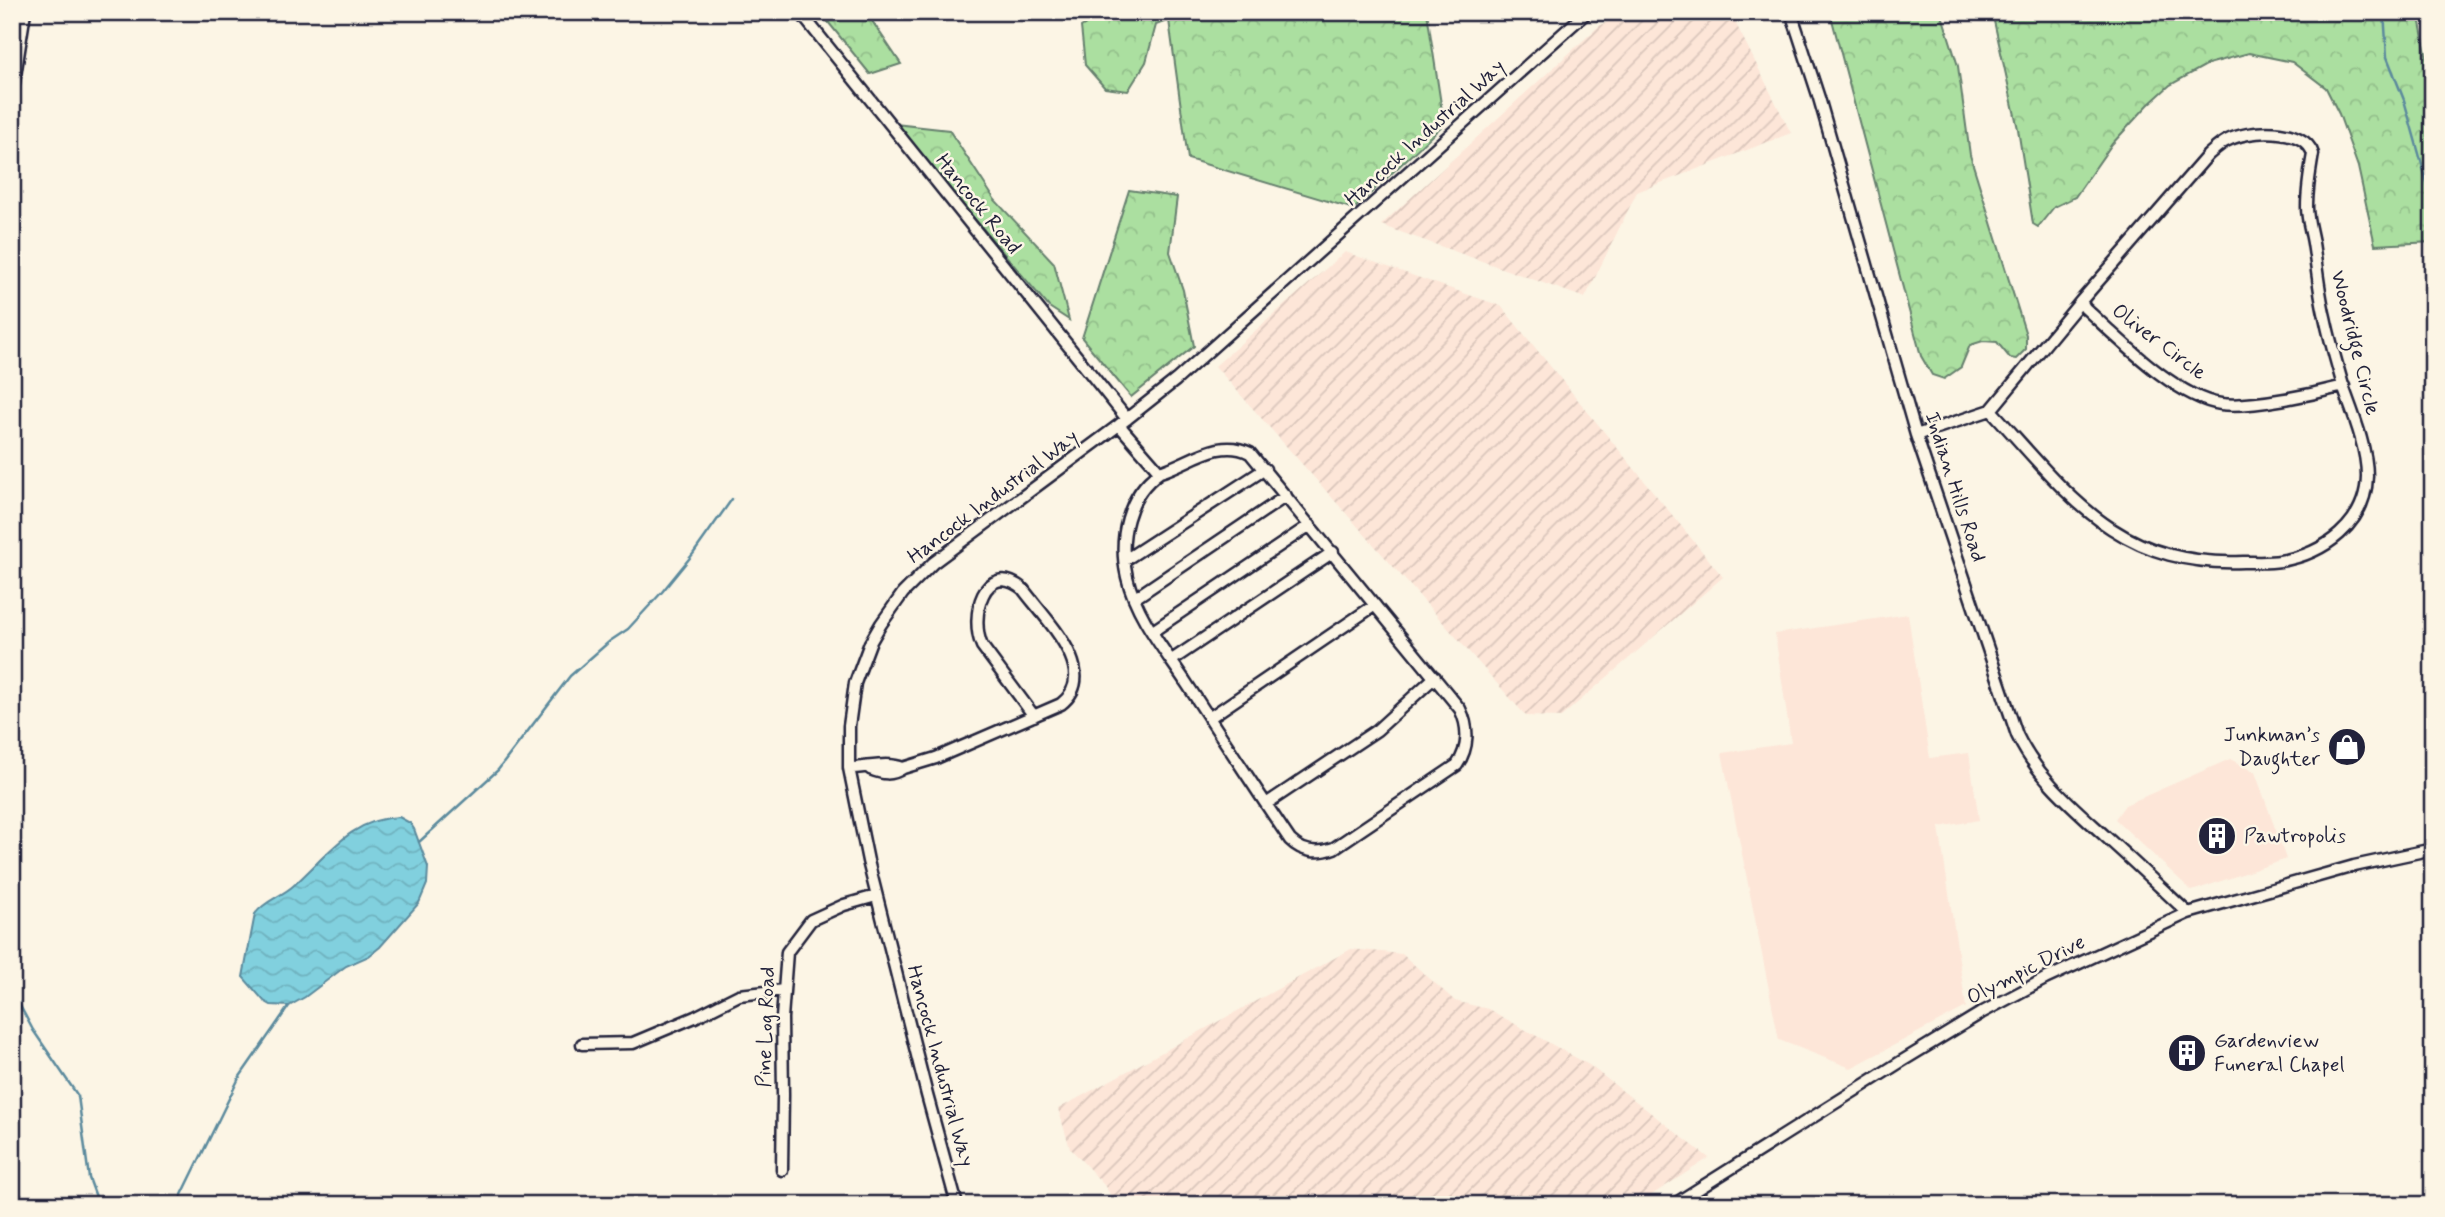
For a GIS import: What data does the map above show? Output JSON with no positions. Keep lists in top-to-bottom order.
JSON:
{
  "streets": {
    "street": [
      "Hancock Industrial Way",
      "Hancock Road",
      "Oliver Circle",
      "Woodridge Circle",
      "Indian Hills Road",
      "Olympic Drive",
      "Pine Log Road"
    ]
  },
  "crossings": [
    ["Hancock Industrial Way", "Hancock Road"],
    ["Hancock Industrial Way", "Pine Log Road"],
    ["Oliver Circle", "Woodridge Circle"],
    ["Indian Hills Road", "Olympic Drive"]
  ],
  "places": {
    "shop": ["Junkman’s Daughter"],
    "building": ["Pawtropolis", "Gardenview Funeral Chapel"]
  }
}
